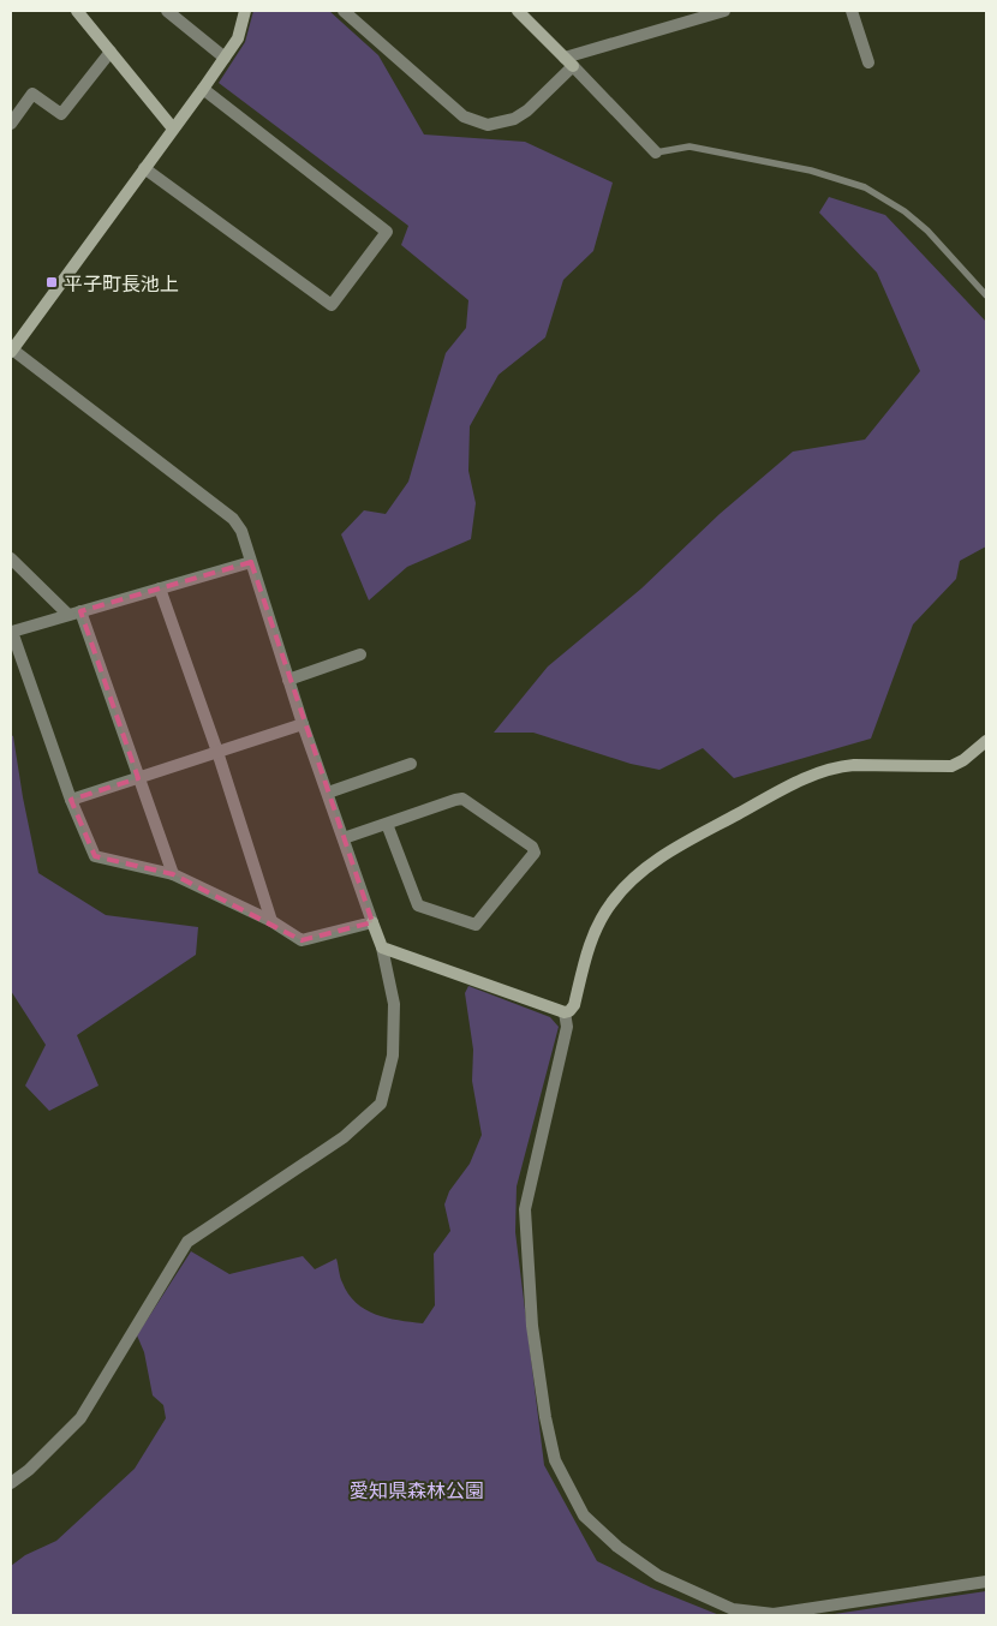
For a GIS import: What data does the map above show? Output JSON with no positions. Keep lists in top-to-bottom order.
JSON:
{
  "parks": ["愛知県森林公園"],
  "places": {
    "transit": ["平子町長池上"]
  }
}
